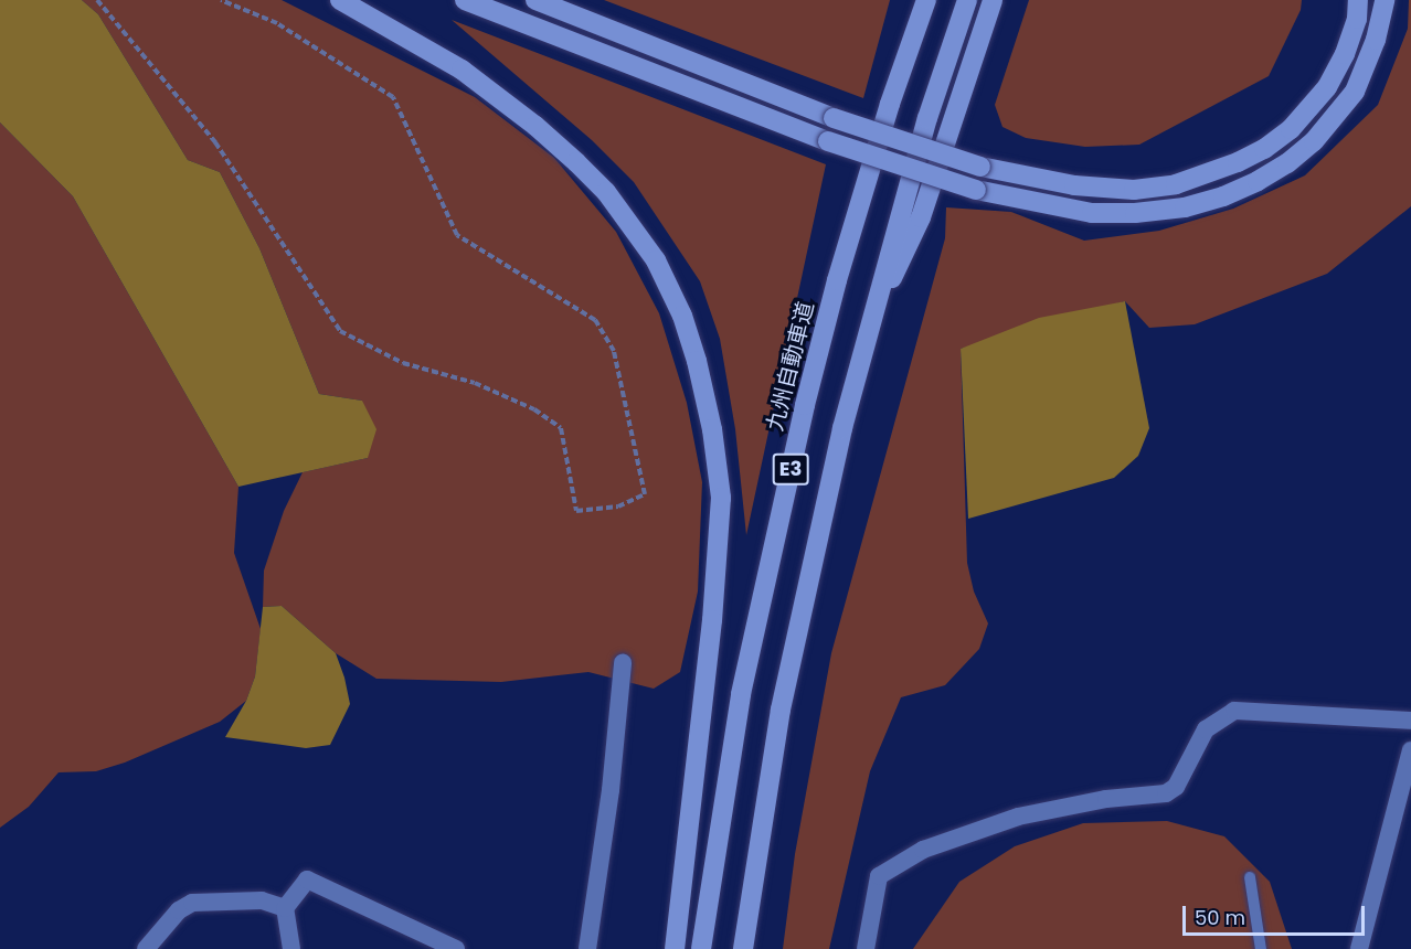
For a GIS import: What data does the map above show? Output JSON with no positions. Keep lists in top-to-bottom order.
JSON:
{
  "streets": {
    "highway": ["九州自動車道", "E3"]
  },
  "scale_bar": "50 m"
}
